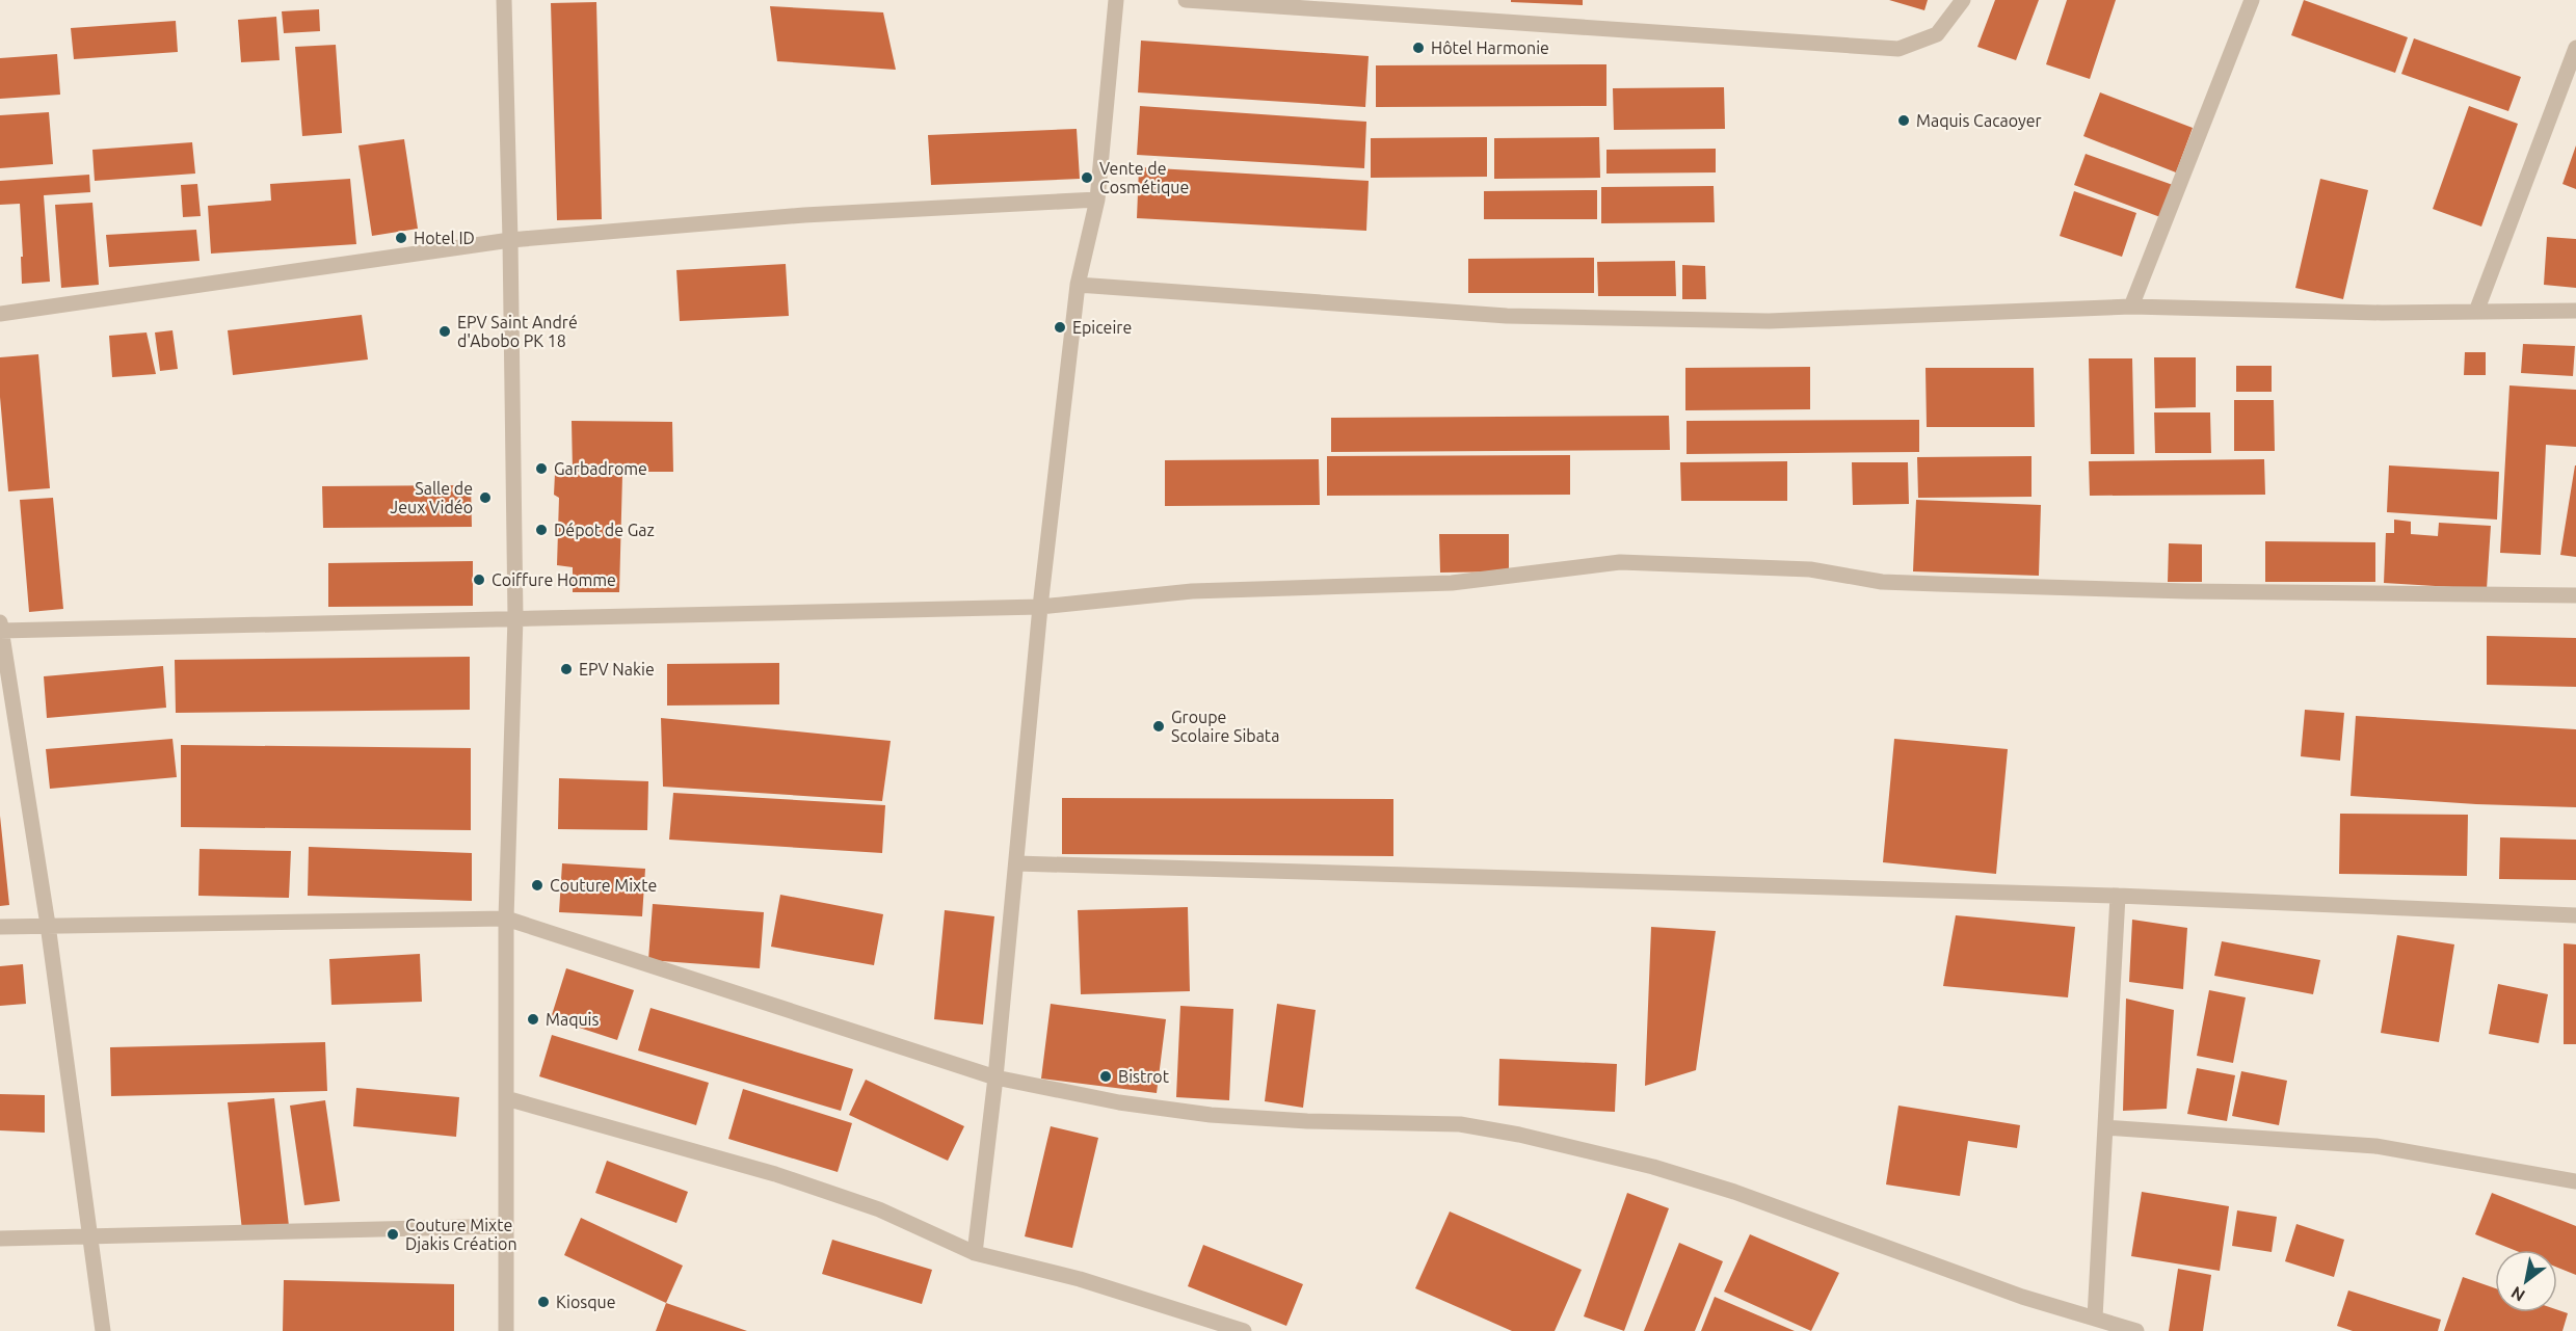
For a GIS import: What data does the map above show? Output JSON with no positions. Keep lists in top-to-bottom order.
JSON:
{
  "places": [
    "Hôtel Harmonie",
    "Maquis Cacaoyer",
    "Vente de Cosmétique",
    "Hotel ID",
    "Epiceire",
    "EPV Saint André d'Abobo PK 18",
    "Garbadrome",
    "Salle de Jeux Vidéo",
    "Dépot de Gaz",
    "Coiffure Homme",
    "EPV Nakie",
    "Groupe Scolaire Sibata",
    "Couture Mixte",
    "Maquis",
    "Bistrot",
    "Couture Mixte Djakis Création",
    "Kiosque"
  ],
  "north": "bottom left"
}
